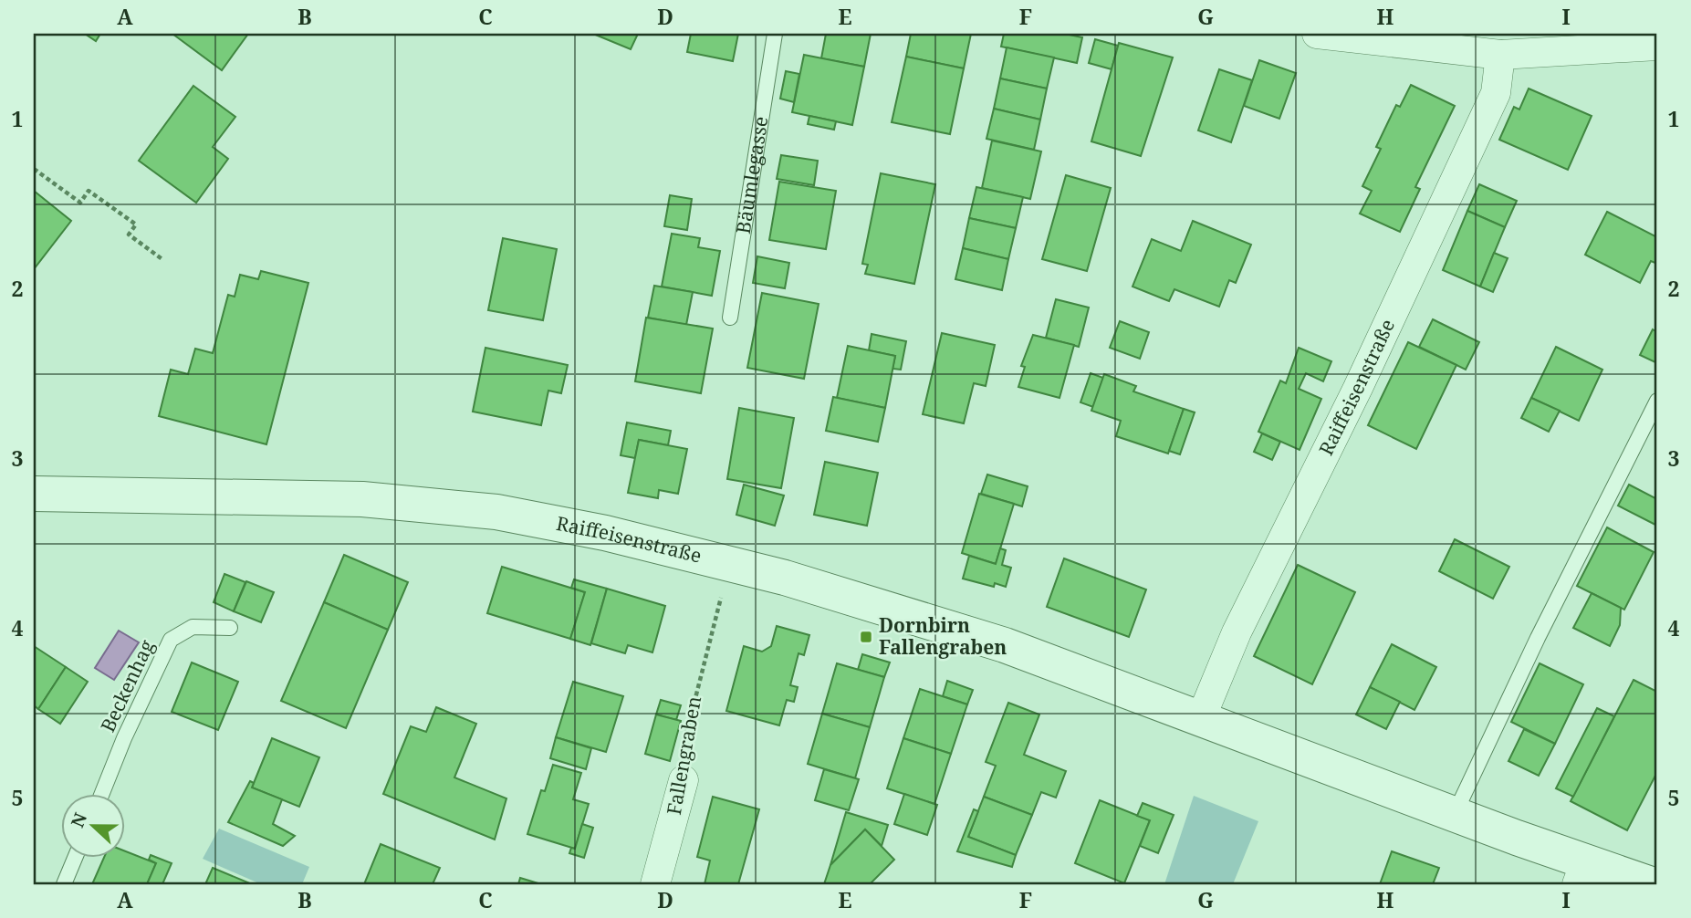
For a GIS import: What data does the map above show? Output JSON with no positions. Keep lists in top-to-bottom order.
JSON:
{
  "streets": {
    "street": ["Raiffeisenstraße", "Fallengraben"],
    "lane": ["Bäumlegasse", "Beckenhag"]
  },
  "places": {
    "transit": ["Dornbirn Fallengraben"]
  },
  "north": "left",
  "grid": {
    "columns": [
      "A",
      "B",
      "C",
      "D",
      "E",
      "F",
      "G",
      "H",
      "I"
    ],
    "rows": [
      "1",
      "2",
      "3",
      "4",
      "5"
    ]
  }
}
